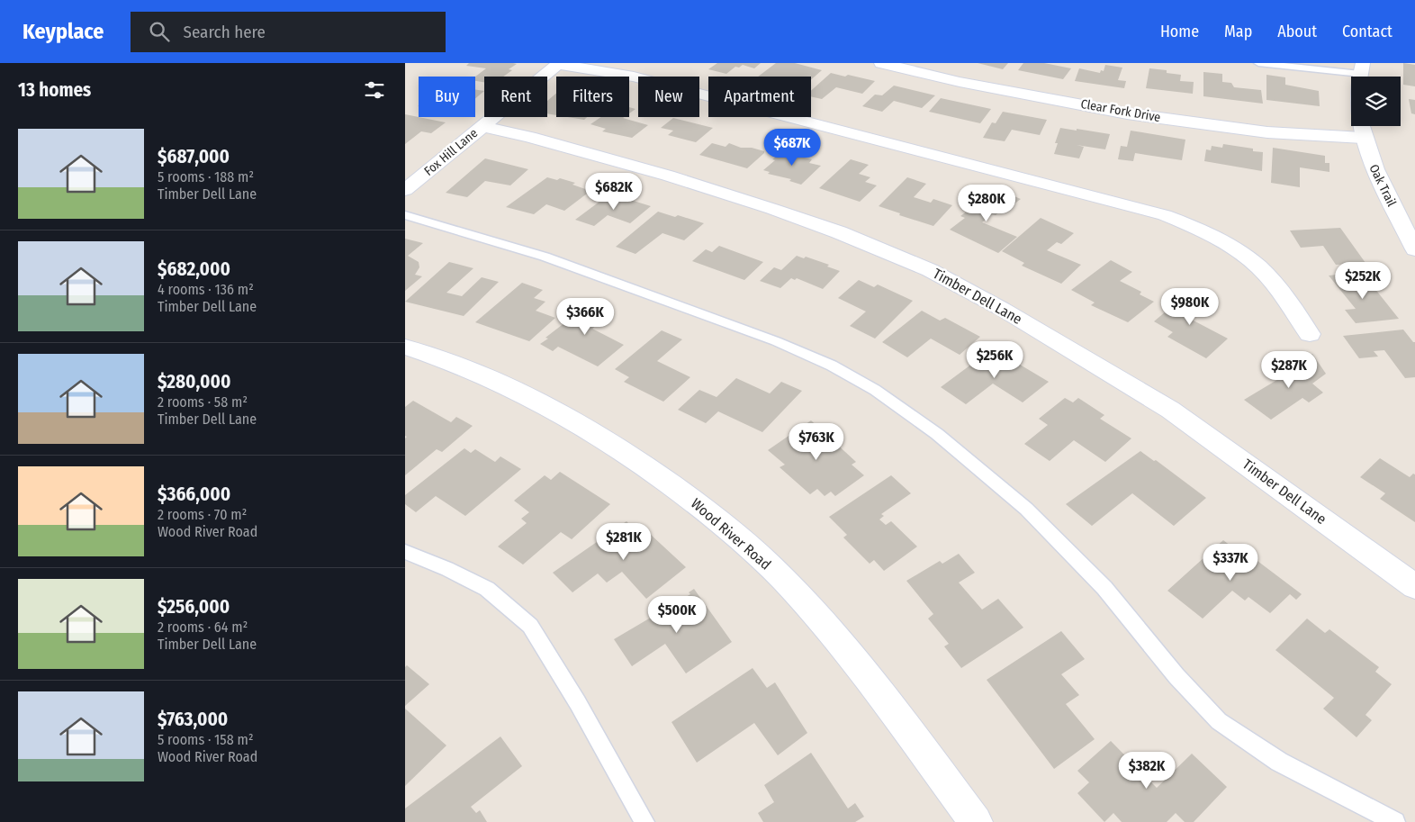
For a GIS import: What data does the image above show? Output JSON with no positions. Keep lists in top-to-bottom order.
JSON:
{
  "streets": {
    "street": [
      "Clear Fork Drive",
      "Fox Hill Lane",
      "Oak Trail",
      "Timber Dell Lane",
      "Wood River Road"
    ]
  },
  "crossings": [
    ["Clear Fork Drive", "Oak Trail"],
    ["Fox Hill Lane", "Timber Dell Lane"]
  ],
  "page": {
    "header": "Keyplace",
    "search": "Search here",
    "nav": [
      "Home",
      "Map",
      "About",
      "Contact"
    ],
    "heading": "13 homes",
    "chip": [
      "Buy",
      "Rent",
      "Filters",
      "New",
      "Apartment"
    ],
    "list": [
      {
        "name": "$687,000",
        "note": "5 rooms · 188 m² · Timber Dell Lane"
      },
      {
        "name": "$682,000",
        "note": "4 rooms · 136 m² · Timber Dell Lane"
      },
      {
        "name": "$280,000",
        "note": "2 rooms · 58 m² · Timber Dell Lane"
      },
      {
        "name": "$366,000",
        "note": "2 rooms · 70 m² · Wood River Road"
      },
      {
        "name": "$256,000",
        "note": "2 rooms · 64 m² · Timber Dell Lane"
      },
      {
        "name": "$763,000",
        "note": "5 rooms · 158 m² · Wood River Road"
      }
    ],
    "price": [
      "$687K",
      "$682K",
      "$280K",
      "$252K",
      "$980K",
      "$366K",
      "$256K",
      "$287K",
      "$763K",
      "$281K",
      "$337K",
      "$500K",
      "$382K"
    ]
  }
}
